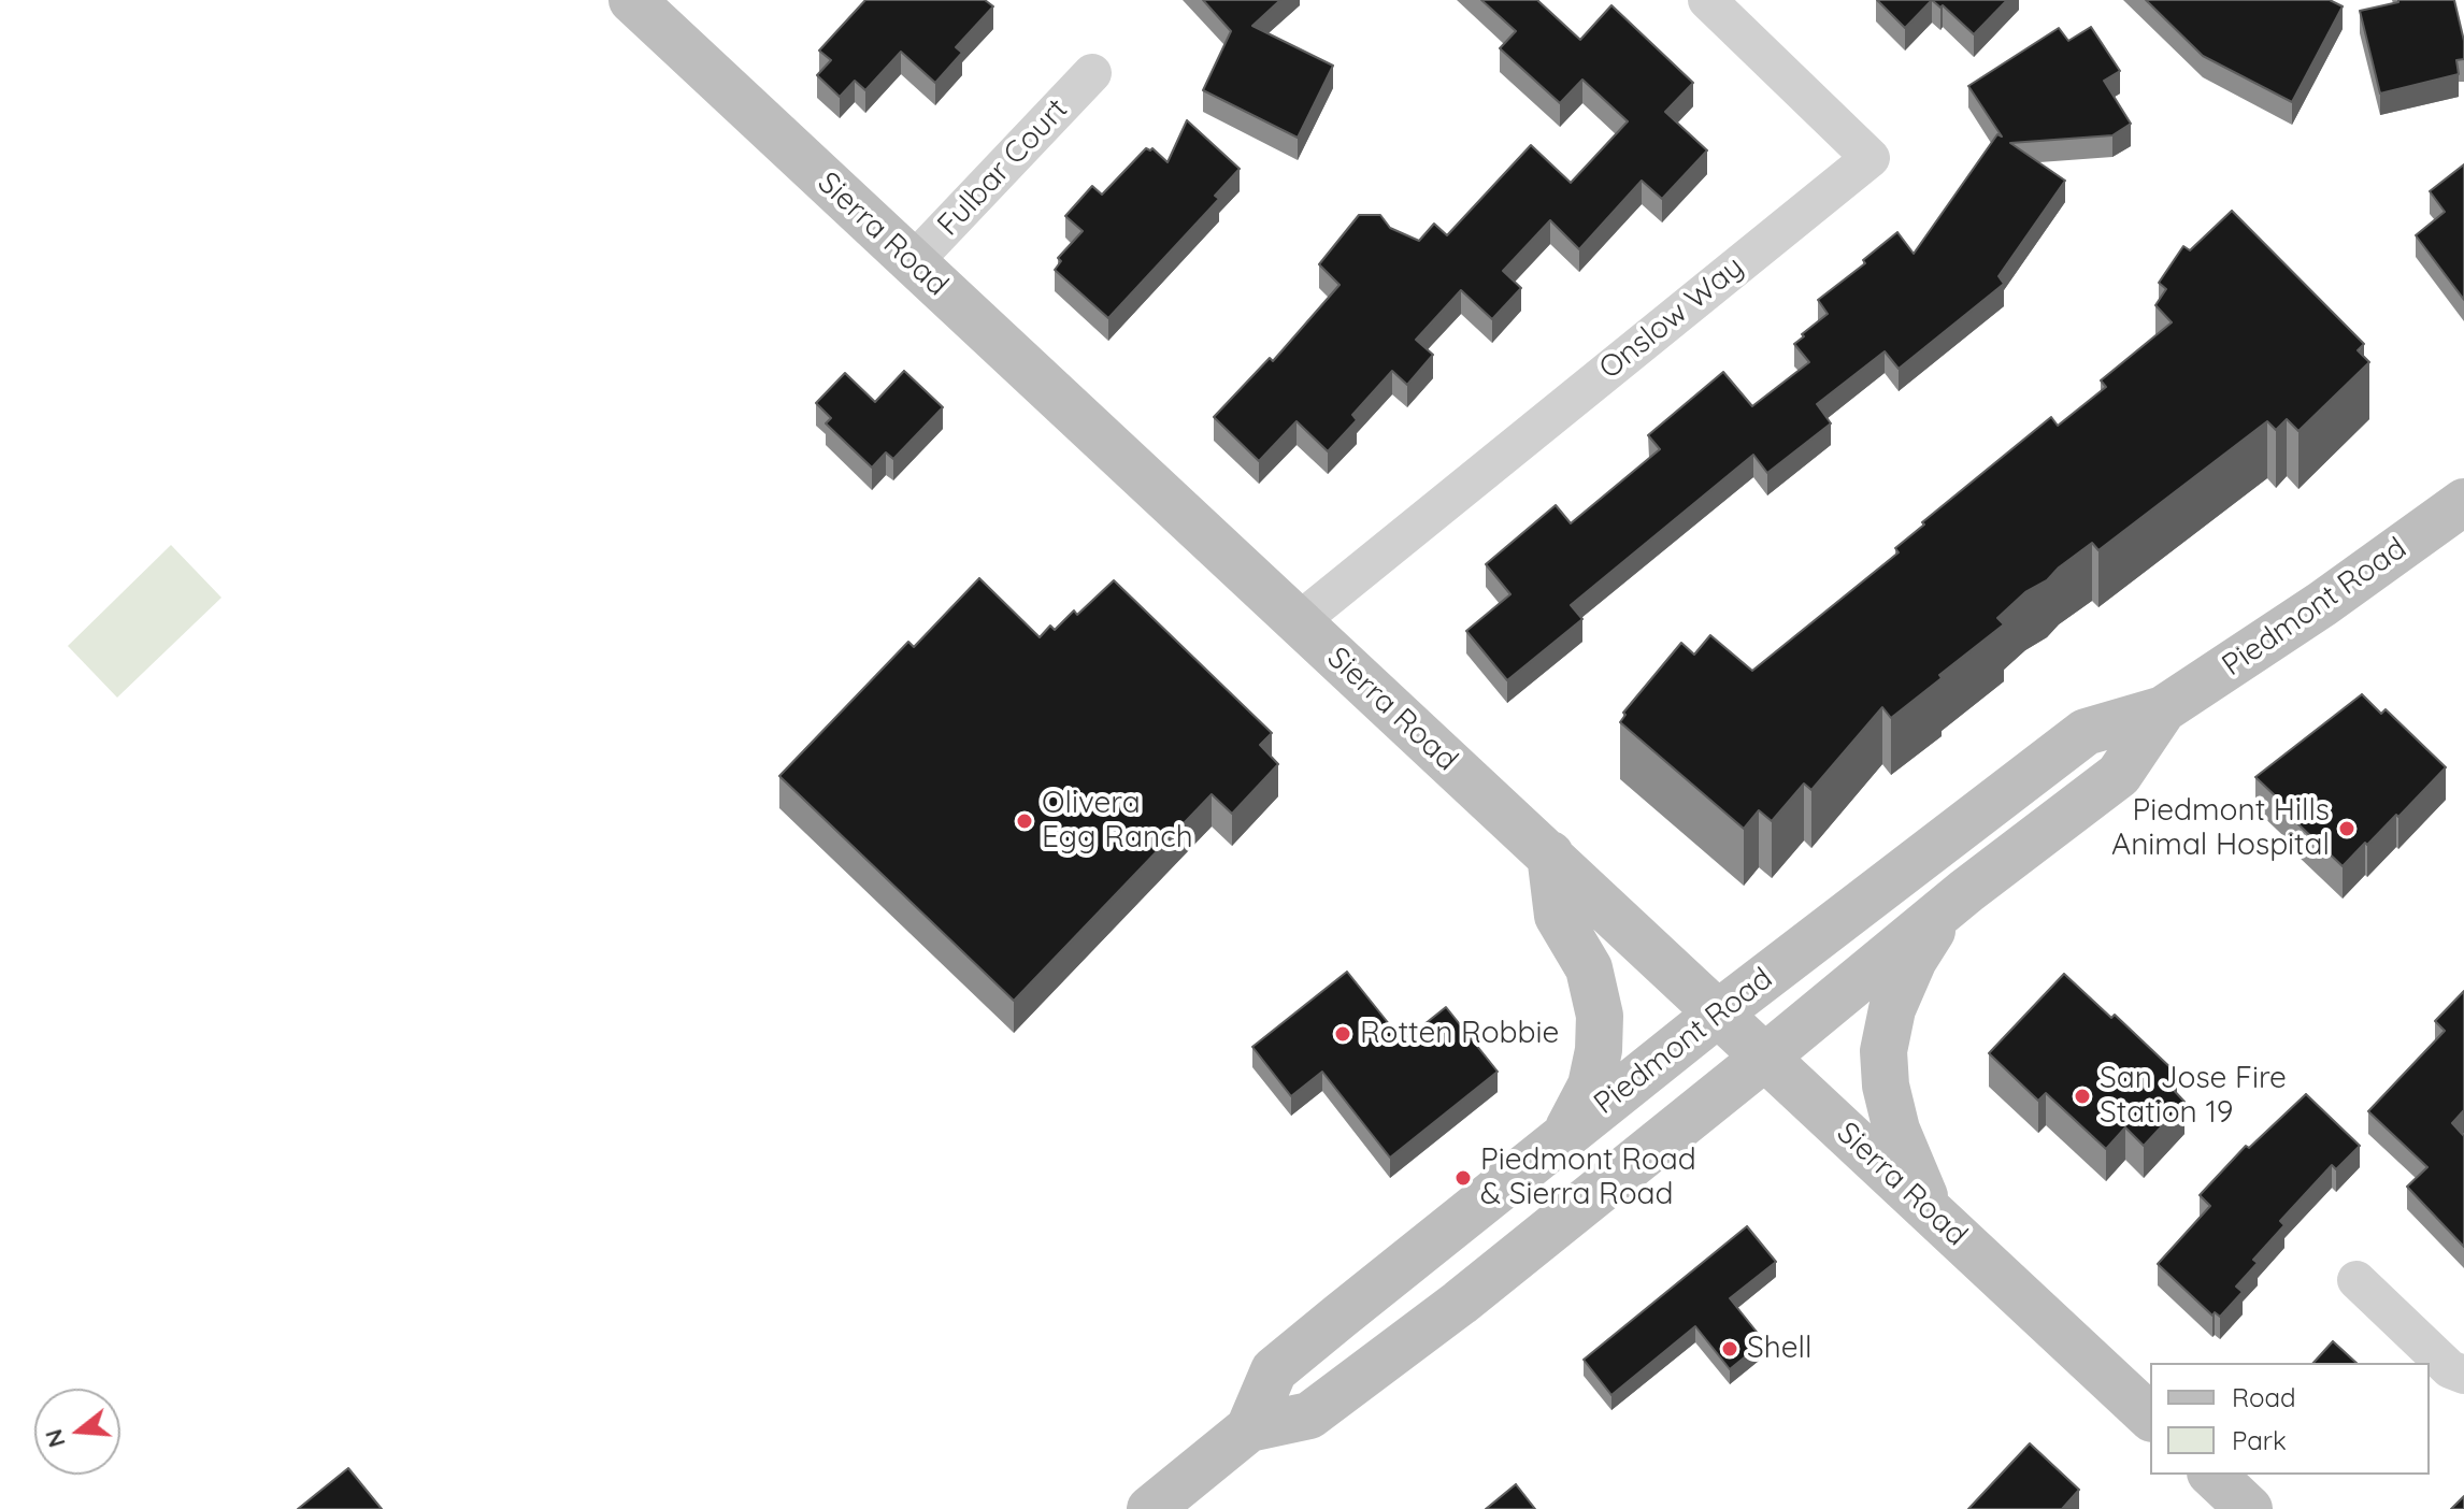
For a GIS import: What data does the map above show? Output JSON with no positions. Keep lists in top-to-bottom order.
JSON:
{
  "streets": {
    "main road": ["Sierra Road", "Piedmont Road"],
    "street": ["Fulbar Court", "Onslow Way"]
  },
  "crossings": [
    ["Fulbar Court", "Sierra Road"],
    ["Sierra Road", "Onslow Way"],
    ["Sierra Road", "Piedmont Road"]
  ],
  "places": [
    "Olivera Egg Ranch",
    "Piedmont Hills Animal Hospital",
    "Rotten Robbie",
    "San Jose Fire Station 19",
    "Piedmont Road & Sierra Road",
    "Shell"
  ],
  "legend": ["Road", "Park"],
  "north": "left"
}
